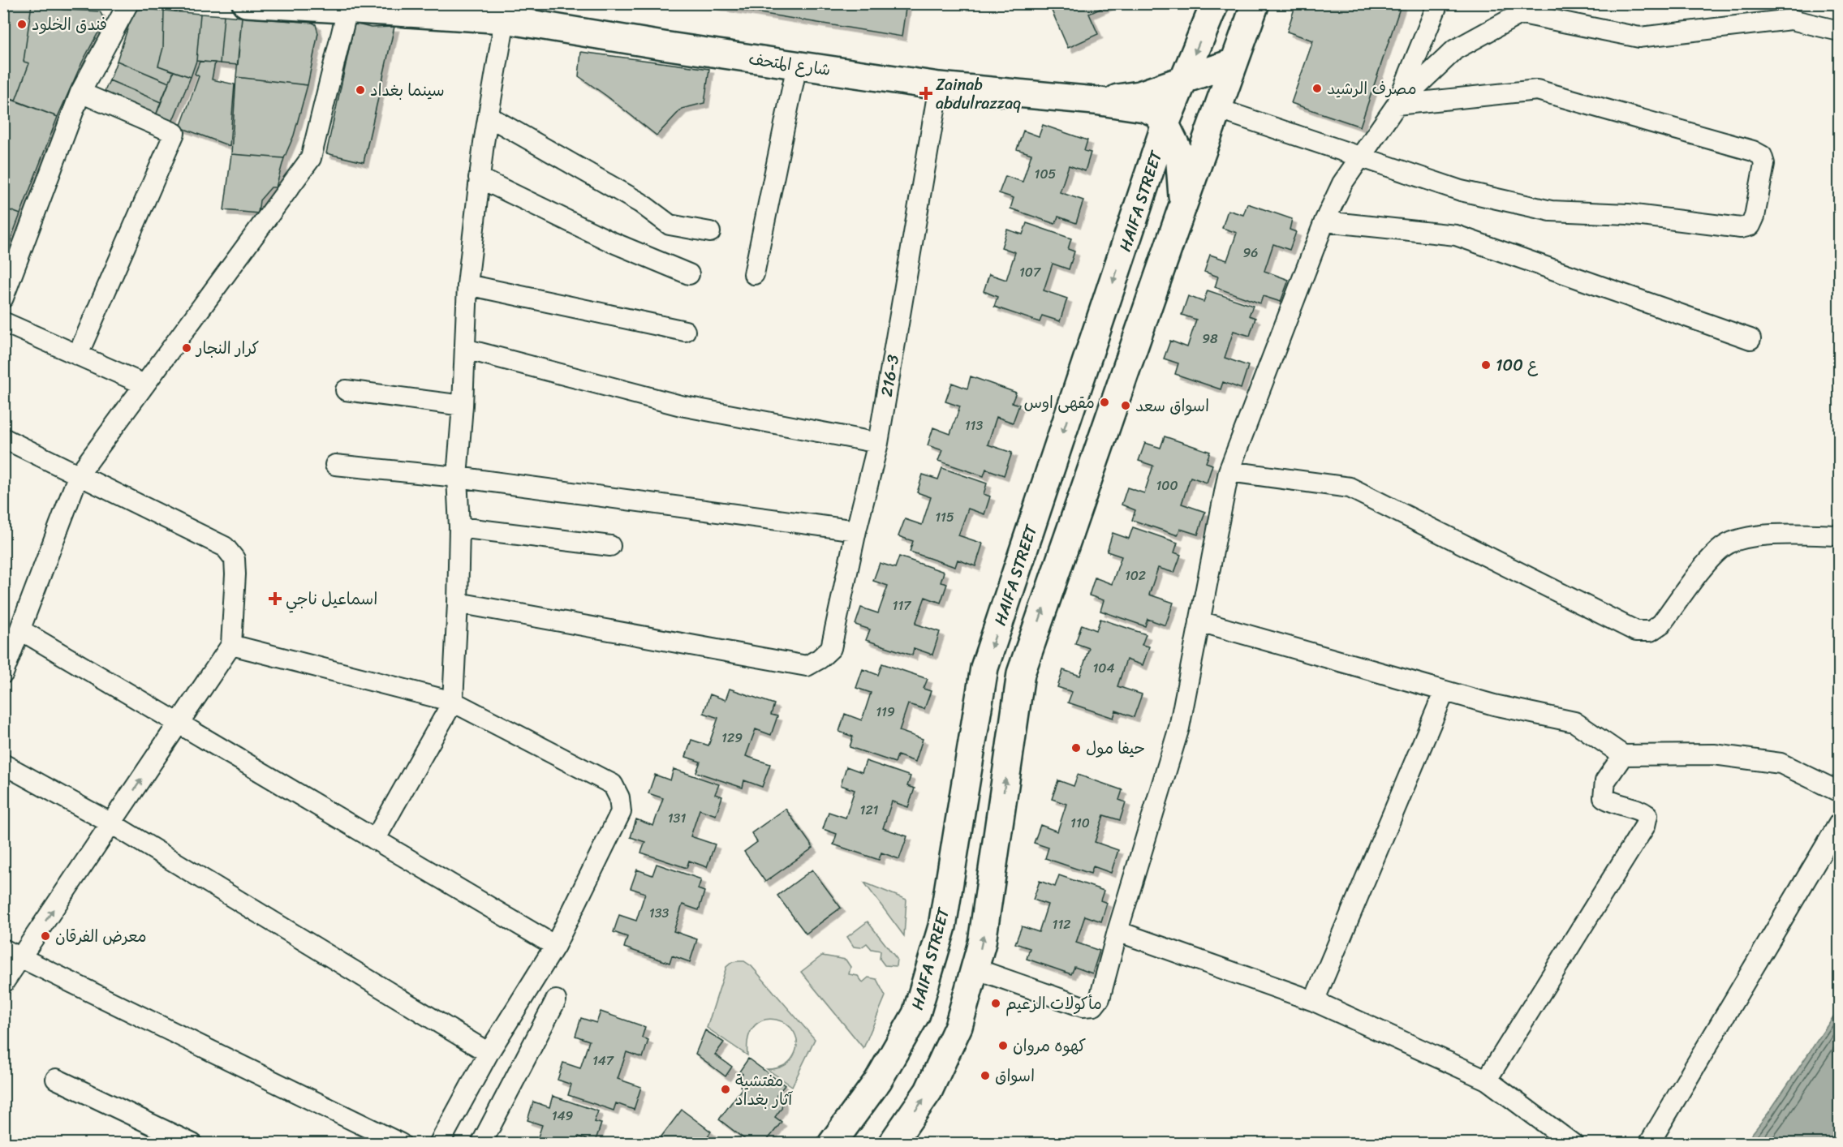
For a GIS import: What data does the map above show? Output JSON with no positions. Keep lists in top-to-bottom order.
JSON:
{
  "streets": {
    "main road": ["شارع المتحف", "HAIFA STREET"],
    "street": ["216-3"]
  },
  "crossings": [
    ["شارع المتحف", "HAIFA STREET"],
    ["شارع المتحف", "216-3"]
  ],
  "places": {
    "other": [
      "فندق الخلود",
      "مصرف الرشيد",
      "سينما بغداد",
      "كرار النجار",
      "100 ع",
      "مقهى اوس",
      "اسواق سعد",
      "حيفا مول",
      "معرض الفرقان",
      "مأكولات الزعيم",
      "كهوه مروان",
      "اسواق",
      "مفتشية آثار بغداد"
    ],
    "health": ["Zainab abdulrazzaq", "اسماعيل ناجي"]
  },
  "house_numbers": [
    "105",
    "96",
    "107",
    "98",
    "113",
    "100",
    "115",
    "102",
    "117",
    "104",
    "119",
    "129",
    "121",
    "131",
    "110",
    "133",
    "112",
    "147",
    "149"
  ]
}
